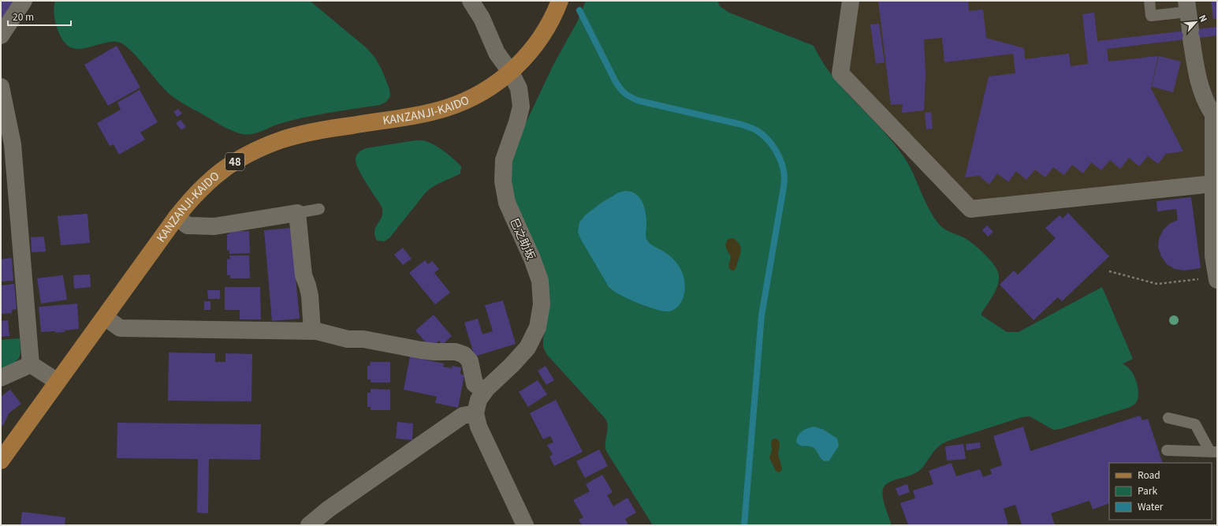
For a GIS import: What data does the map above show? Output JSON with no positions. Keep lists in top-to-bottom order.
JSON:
{
  "streets": {
    "main road": ["KANZANJI-KAIDO", "48"],
    "street": ["巳之助坂"]
  },
  "crossings": [
    ["KANZANJI-KAIDO", "巳之助坂"]
  ],
  "legend": ["Road", "Park", "Water"],
  "scale_bar": "20 m",
  "north": "top right"
}
